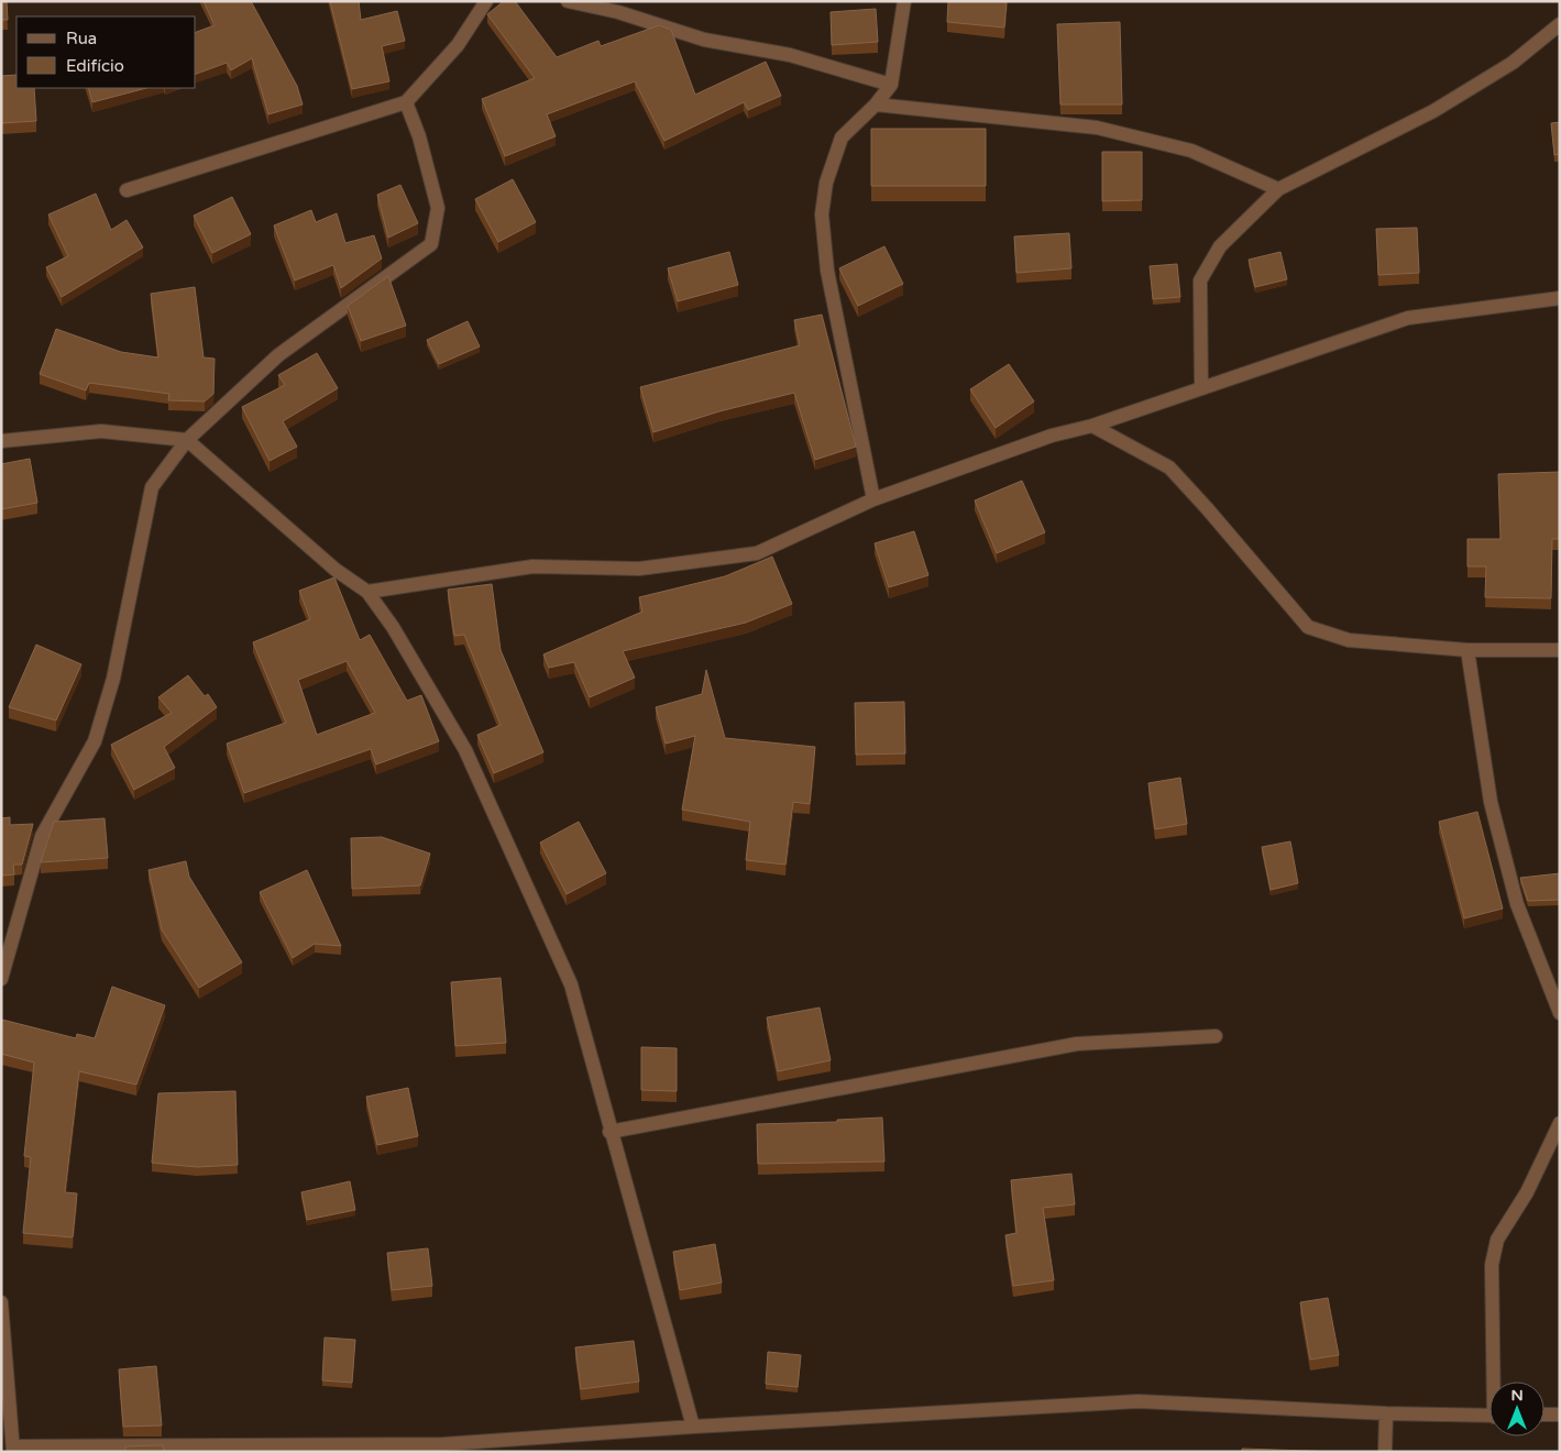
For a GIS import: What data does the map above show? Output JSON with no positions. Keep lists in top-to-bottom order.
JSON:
{
  "legend": ["Rua", "Edifício"],
  "north": "top"
}
